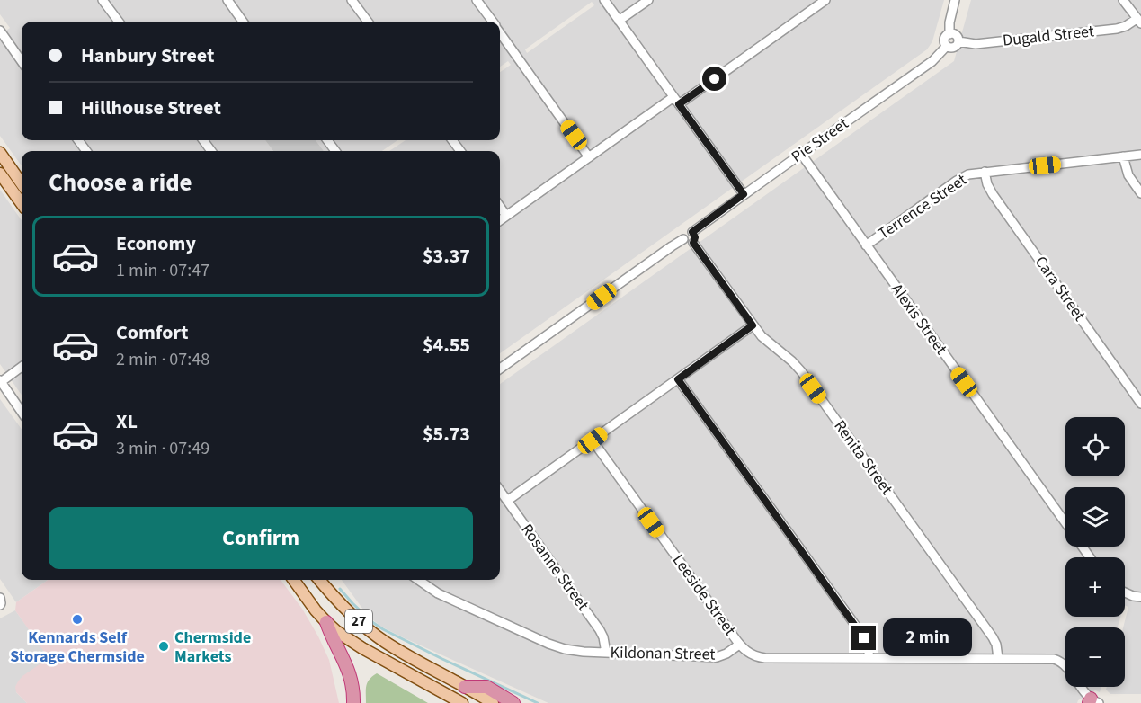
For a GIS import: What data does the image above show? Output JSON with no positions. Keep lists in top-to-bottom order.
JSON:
{
  "streets": {
    "main road": ["27"],
    "street": [
      "Dugald Street",
      "Pie Street",
      "Terrence Street",
      "Cara Street",
      "Alexis Street",
      "Renita Street",
      "Rosanne Street",
      "Leeside Street",
      "Kildonan Street"
    ]
  },
  "crossings": [
    ["Dugald Street", "Pie Street"],
    ["Pie Street", "Alexis Street"],
    ["Pie Street", "Renita Street"],
    ["Terrence Street", "Cara Street"],
    ["Terrence Street", "Alexis Street"],
    ["Renita Street", "Kildonan Street"],
    ["Rosanne Street", "Kildonan Street"],
    ["Leeside Street", "Kildonan Street"]
  ],
  "places": ["Kennards Self Storage Chermside", "Chermside Markets"],
  "page": {
    "banner": ["Hanbury Street", "Hillhouse Street"],
    "heading": "Choose a ride",
    "list": [
      {
        "name": "Economy",
        "note": "1 min · 07:47",
        "value": "$3.37"
      },
      {
        "name": "Comfort",
        "note": "2 min · 07:48",
        "value": "$4.55"
      },
      {
        "name": "XL",
        "note": "3 min · 07:49",
        "value": "$5.73"
      }
    ],
    "map_buttons": ["+", "−"],
    "buttons": "Confirm",
    "bubble": "2 min"
  }
}
